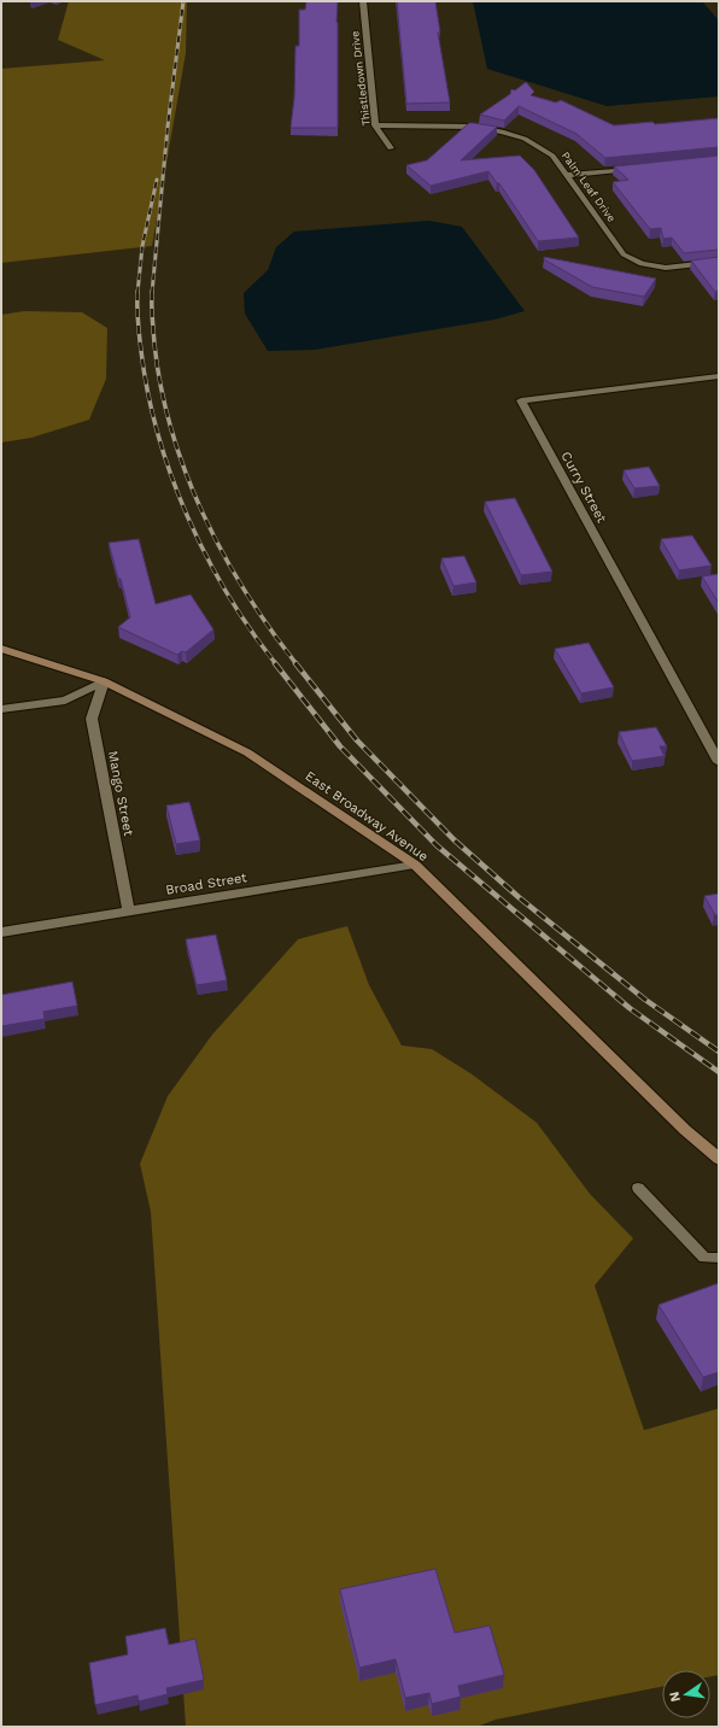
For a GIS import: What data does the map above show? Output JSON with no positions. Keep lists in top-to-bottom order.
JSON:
{
  "streets": {
    "main road": ["East Broadway Avenue"],
    "street": [
      "Thistledown Drive",
      "Palm Leaf Drive",
      "Curry Street",
      "Mango Street",
      "Broad Street"
    ]
  },
  "crossings": [
    ["Thistledown Drive", "Palm Leaf Drive"],
    ["Mango Street", "East Broadway Avenue"],
    ["Mango Street", "Broad Street"],
    ["East Broadway Avenue", "Broad Street"]
  ],
  "north": "left"
}
